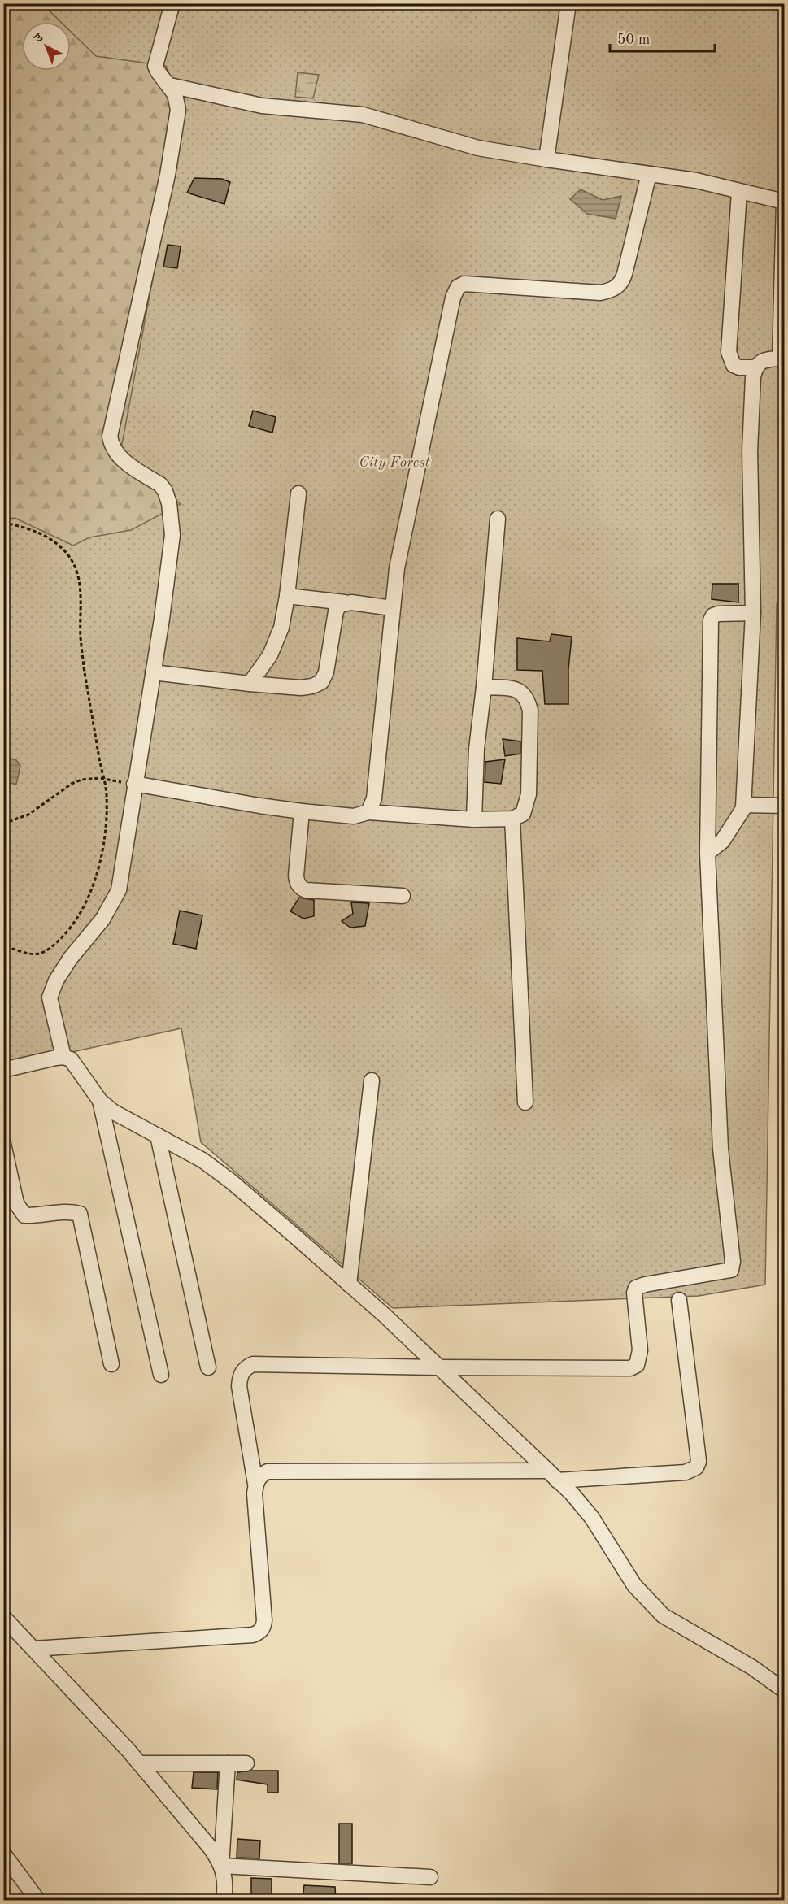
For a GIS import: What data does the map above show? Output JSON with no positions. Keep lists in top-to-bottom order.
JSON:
{
  "parks": ["City Forest"],
  "scale_bar": "50 m",
  "north": "top left"
}
